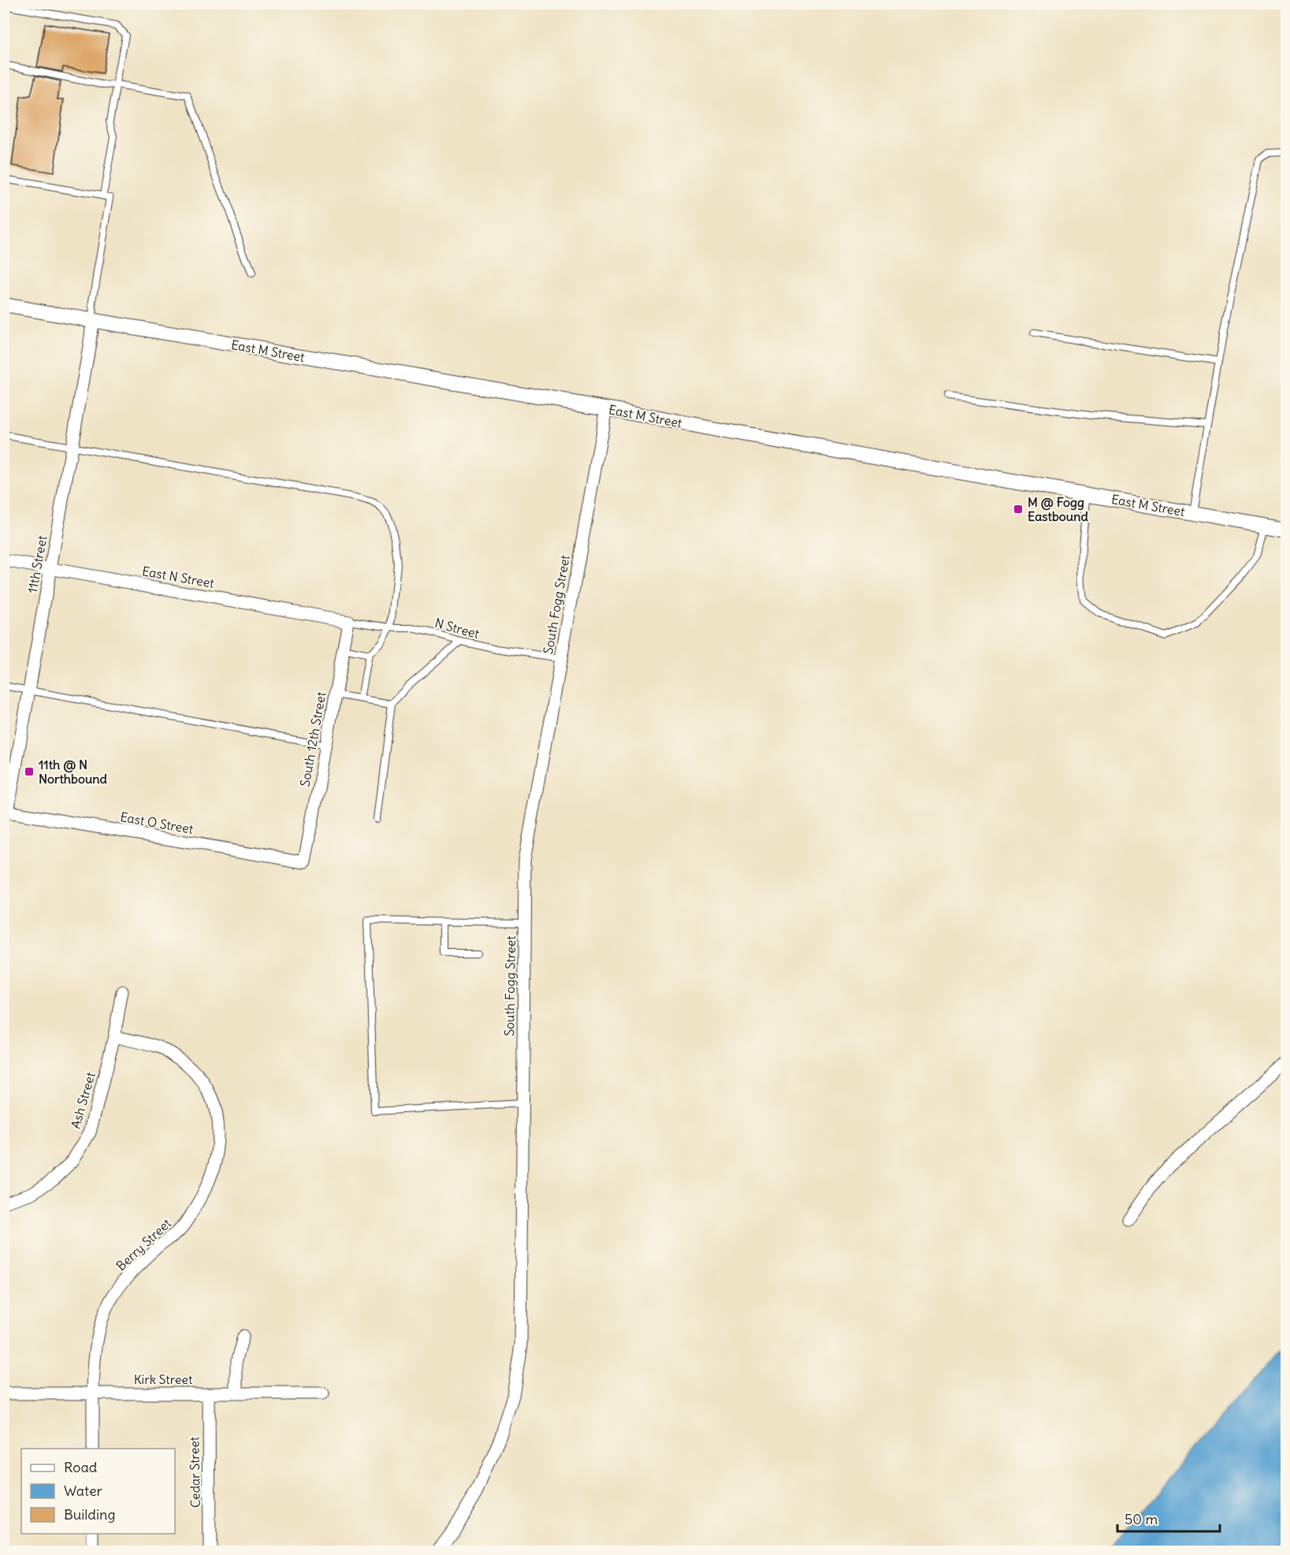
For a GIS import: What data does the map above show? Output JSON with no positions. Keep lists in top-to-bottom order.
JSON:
{
  "streets": {
    "street": [
      "East M Street",
      "11th Street",
      "East N Street",
      "South Fogg Street",
      "South 12th Street",
      "East O Street",
      "Ash Street",
      "Berry Street",
      "Kirk Street",
      "Cedar Street"
    ],
    "lane": ["N Street"]
  },
  "crossings": [
    ["East M Street", "11th Street"],
    ["East M Street", "South Fogg Street"],
    ["11th Street", "East N Street"],
    ["11th Street", "East O Street"],
    ["East N Street", "N Street"],
    ["East N Street", "South 12th Street"],
    ["South Fogg Street", "N Street"],
    ["N Street", "South 12th Street"],
    ["South 12th Street", "East O Street"],
    ["Ash Street", "Berry Street"],
    ["Berry Street", "Kirk Street"],
    ["Kirk Street", "Cedar Street"]
  ],
  "places": {
    "transit": ["M @ Fogg Eastbound", "11th @ N Northbound"]
  },
  "legend": ["Road", "Water", "Building"],
  "scale_bar": "50 m"
}
